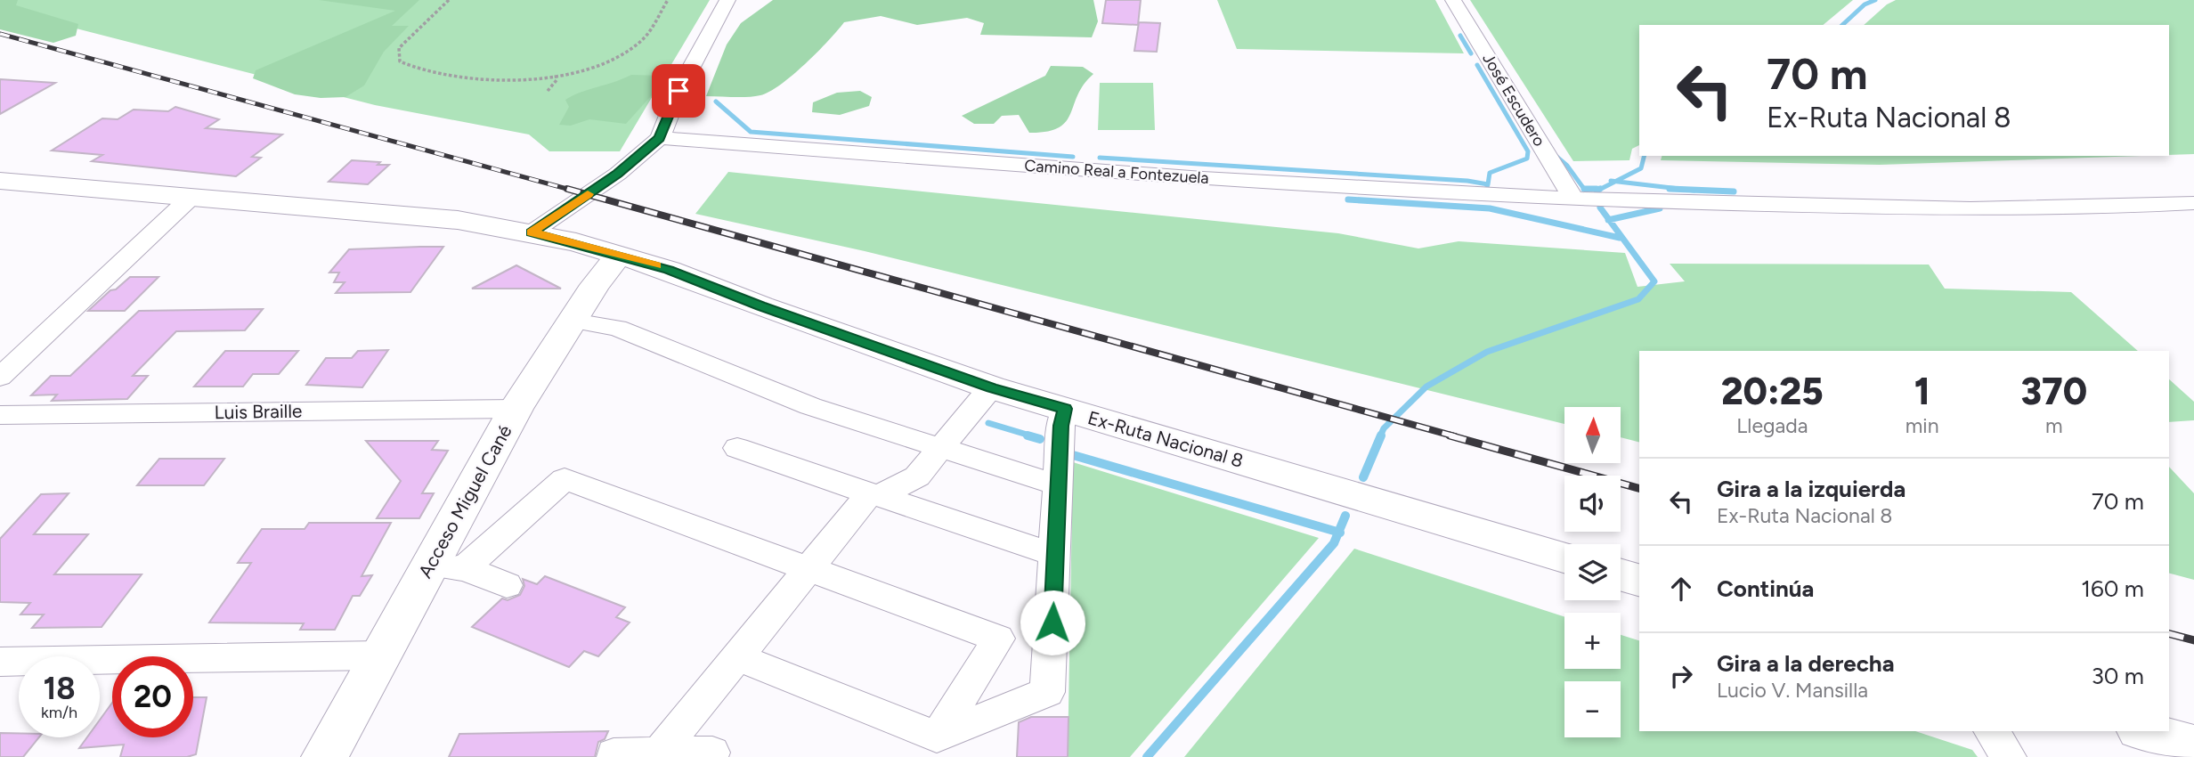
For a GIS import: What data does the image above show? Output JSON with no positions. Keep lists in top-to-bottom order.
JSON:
{
  "streets": {
    "main road": ["Ex-Ruta Nacional 8", "Acceso Miguel Cané"],
    "street": ["José Escudero", "Camino Real a Fontezuela", "Luis Braille"]
  },
  "crossings": [
    ["José Escudero", "Camino Real a Fontezuela"],
    ["Luis Braille", "Acceso Miguel Cané"],
    ["Ex-Ruta Nacional 8", "Acceso Miguel Cané"]
  ],
  "north": "top",
  "page": {
    "turn": ["70 m", "Ex-Ruta Nacional 8"],
    "eta": [
      "20:25",
      "Llegada",
      "1",
      "min",
      "370",
      "m"
    ],
    "map_buttons": ["+", "−"],
    "list": [
      {
        "name": "Gira a la izquierda",
        "note": "Ex-Ruta Nacional 8",
        "value": "70 m"
      },
      {
        "name": "Continúa",
        "value": "160 m"
      },
      {
        "name": "Gira a la derecha",
        "note": "Lucio V. Mansilla",
        "value": "30 m"
      }
    ],
    "speed": "18 km/h",
    "limit": "20"
  }
}
